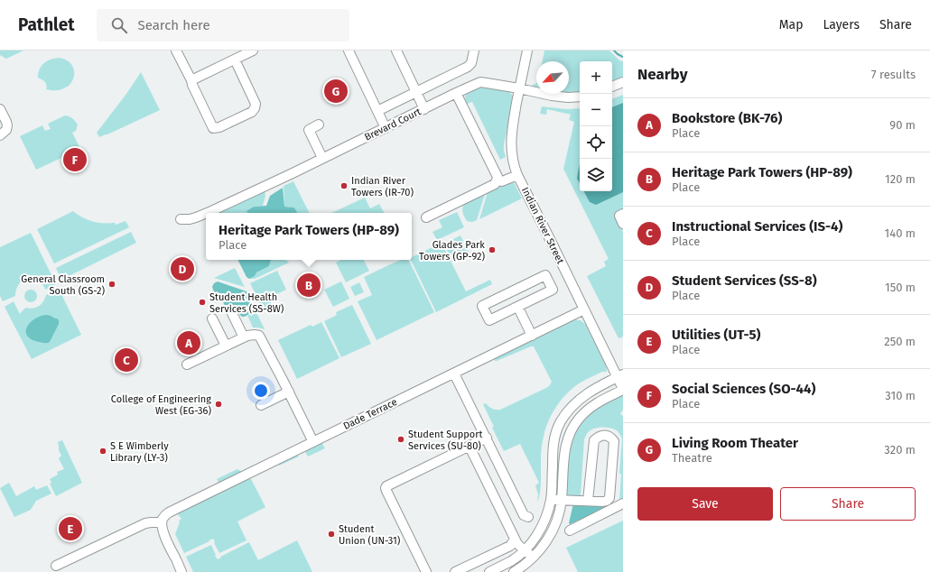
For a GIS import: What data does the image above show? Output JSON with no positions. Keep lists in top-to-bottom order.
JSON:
{
  "streets": {
    "street": ["Brevard Court", "Indian River Street", "Dade Terrace"]
  },
  "crossings": [
    ["Brevard Court", "Indian River Street"],
    ["Indian River Street", "Dade Terrace"]
  ],
  "places": [
    "Indian River Towers (IR-70)",
    "Glades Park Towers (GP-92)",
    "General Classroom South (GS-2)",
    "Student Health Services (SS-8W)",
    "College of Engineering West (EG-36)",
    "Student Support Services (SU-80)",
    "S E Wimberly Library (LY-3)",
    "Student Union (UN-31)"
  ],
  "north": "bottom left",
  "page": {
    "header": "Pathlet",
    "search": "Search here",
    "nav": ["Map", "Layers", "Share"],
    "heading": ["Nearby", "7 results"],
    "map_buttons": ["+", "−"],
    "pins": [
      "G",
      "F",
      "D",
      "B",
      "A",
      "C",
      "E"
    ],
    "list": [
      {
        "mark": "A",
        "name": "Bookstore (BK-76)",
        "note": "Place",
        "value": "90 m"
      },
      {
        "mark": "B",
        "name": "Heritage Park Towers (HP-89)",
        "note": "Place",
        "value": "120 m"
      },
      {
        "mark": "C",
        "name": "Instructional Services (IS-4)",
        "note": "Place",
        "value": "140 m"
      },
      {
        "mark": "D",
        "name": "Student Services (SS-8)",
        "note": "Place",
        "value": "150 m"
      },
      {
        "mark": "E",
        "name": "Utilities (UT-5)",
        "note": "Place",
        "value": "250 m"
      },
      {
        "mark": "F",
        "name": "Social Sciences (SO-44)",
        "note": "Place",
        "value": "310 m"
      },
      {
        "mark": "G",
        "name": "Living Room Theater",
        "note": "Theatre",
        "value": "320 m"
      }
    ],
    "popup": ["Heritage Park Towers (HP-89)", "Place"],
    "buttons": ["Save", "Share"]
  }
}
